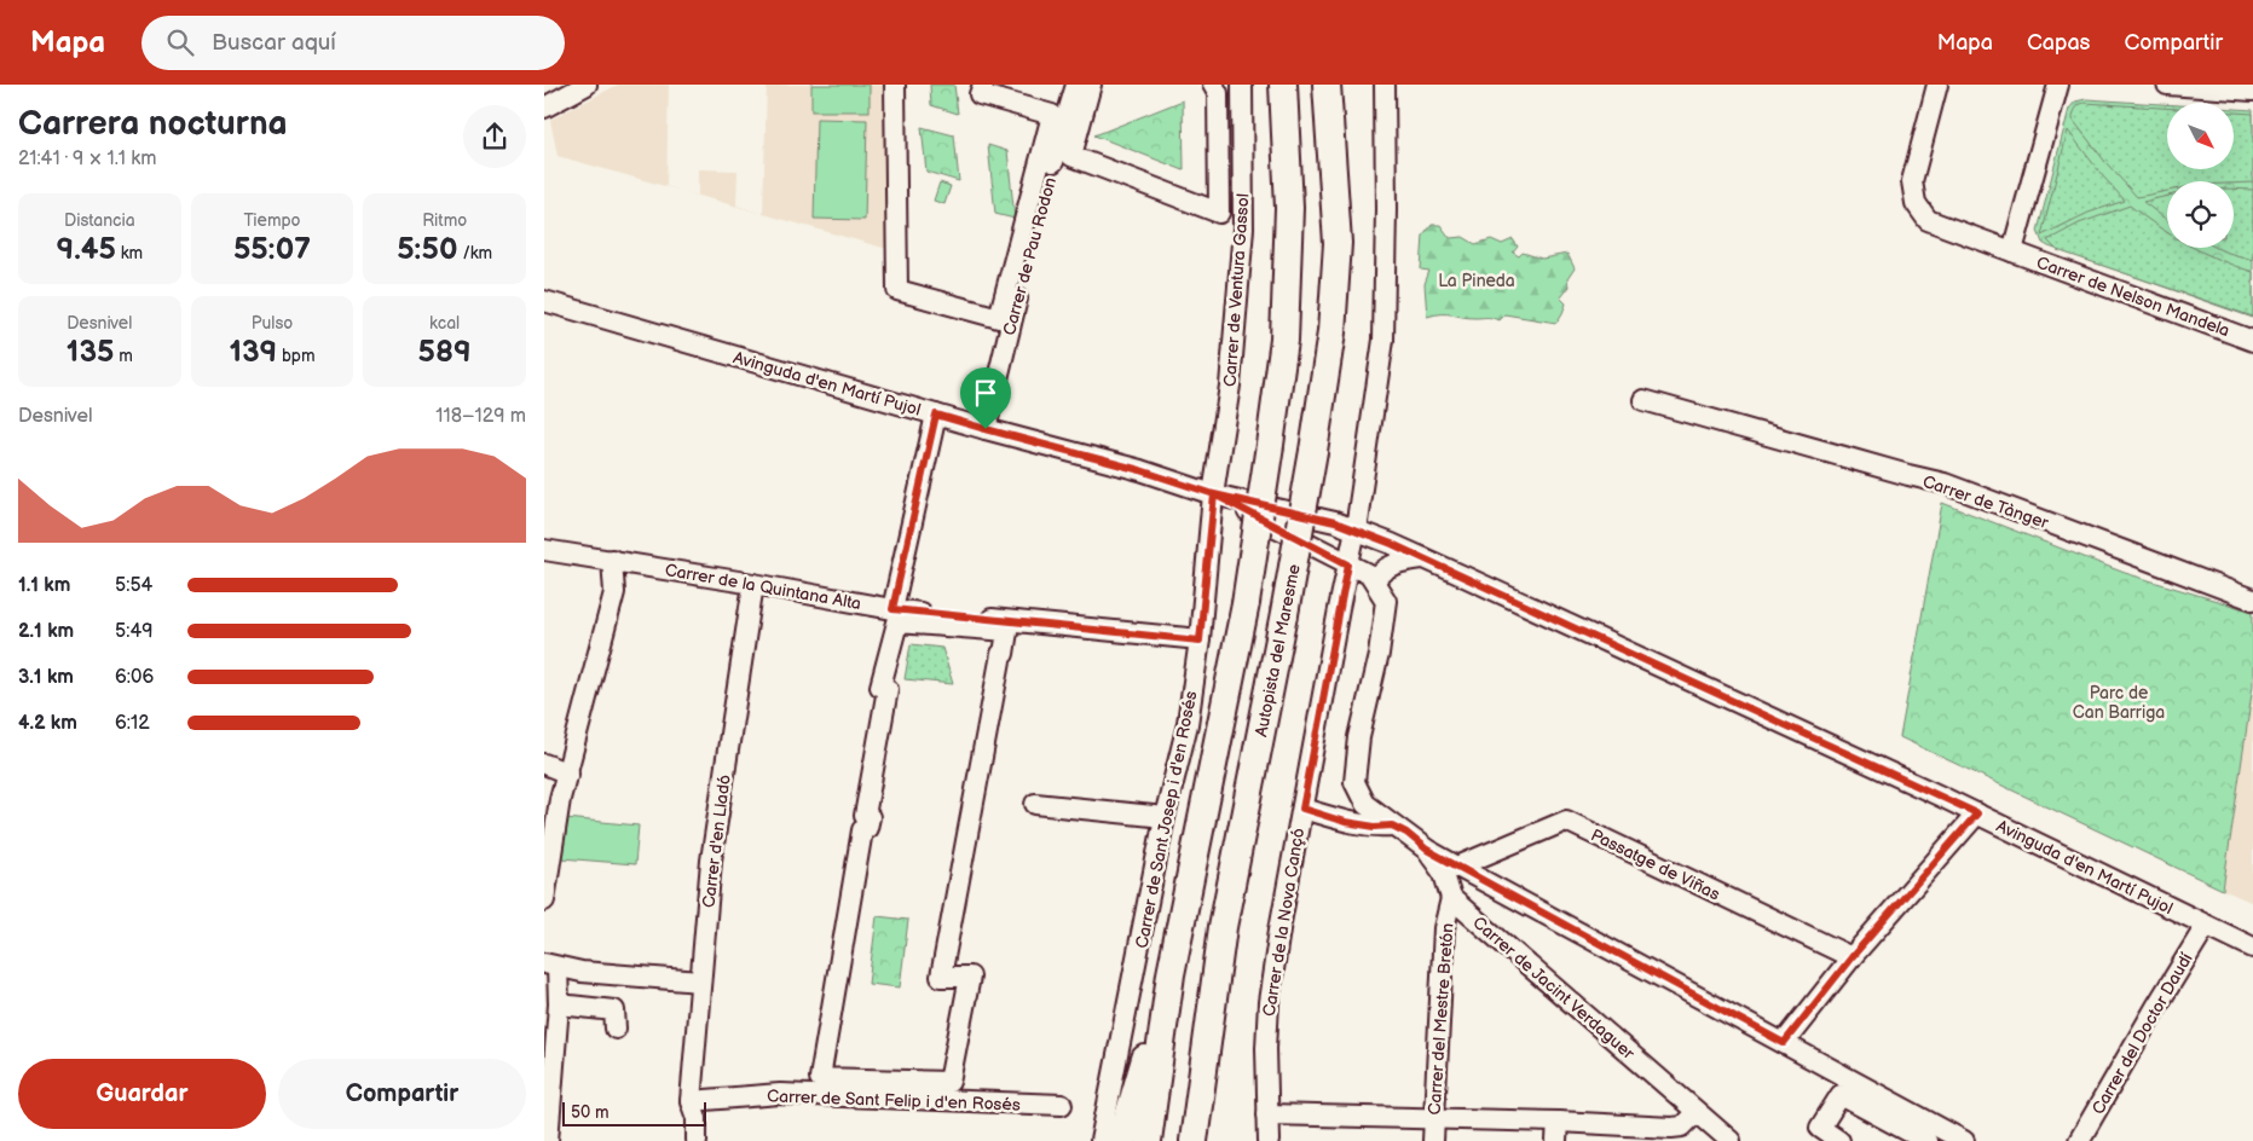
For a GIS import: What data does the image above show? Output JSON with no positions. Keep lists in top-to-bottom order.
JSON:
{
  "streets": {
    "highway": ["Autopista del Maresme"],
    "street": [
      "Carrer de Pau Rodon",
      "Carrer de Ventura Gassol",
      "Carrer de Nelson Mandela",
      "Avinguda d'en Martí Pujol",
      "Carrer de Tànger",
      "Carrer de la Quintana Alta",
      "Carrer de Sant Josep i d'en Rosés",
      "Carrer d'en Lladó",
      "Passatge de Viñas",
      "Carrer de la Nova Cançó",
      "Carrer de Jacint Verdaguer",
      "Carrer del Mestre Bretón",
      "Carrer del Doctor Daudí",
      "Carrer de Sant Felip i d'en Rosés"
    ]
  },
  "crossings": [
    ["Carrer de Pau Rodon", "Avinguda d'en Martí Pujol"],
    ["Carrer de Ventura Gassol", "Avinguda d'en Martí Pujol"],
    ["Carrer de Ventura Gassol", "Carrer de Sant Josep i d'en Rosés"],
    ["Avinguda d'en Martí Pujol", "Carrer de Sant Josep i d'en Rosés"],
    ["Avinguda d'en Martí Pujol", "Carrer de la Nova Cançó"],
    ["Avinguda d'en Martí Pujol", "Carrer del Doctor Daudí"],
    ["Carrer de la Quintana Alta", "Carrer de Sant Josep i d'en Rosés"],
    ["Carrer de la Quintana Alta", "Carrer d'en Lladó"],
    ["Carrer d'en Lladó", "Carrer de Sant Felip i d'en Rosés"],
    ["Carrer de Jacint Verdaguer", "Carrer del Mestre Bretón"]
  ],
  "parks": ["La Pineda", "Parc de Can Barriga"],
  "scale_bar": "50 m",
  "north": "bottom right",
  "page": {
    "header": "Mapa",
    "search": "Buscar aquí",
    "nav": ["Mapa", "Capas", "Compartir"],
    "heading": ["Carrera nocturna", "21:41 · 9 × 1.1 km"],
    "stats": [
      ["Distancia", "9.45 km"],
      ["Tiempo", "55:07"],
      ["Ritmo", "5:50 /km"],
      ["Desnivel", "135 m"],
      ["Pulso", "139 bpm"],
      ["kcal", "589"]
    ],
    "chart": ["Desnivel", "118–129 m"],
    "list": [
      {
        "name": "1.1 km",
        "note": "5:54"
      },
      {
        "name": "2.1 km",
        "note": "5:49"
      },
      {
        "name": "3.1 km",
        "note": "6:06"
      },
      {
        "name": "4.2 km",
        "note": "6:12"
      }
    ],
    "buttons": ["Guardar", "Compartir"],
    "scale": "50 m"
  }
}
